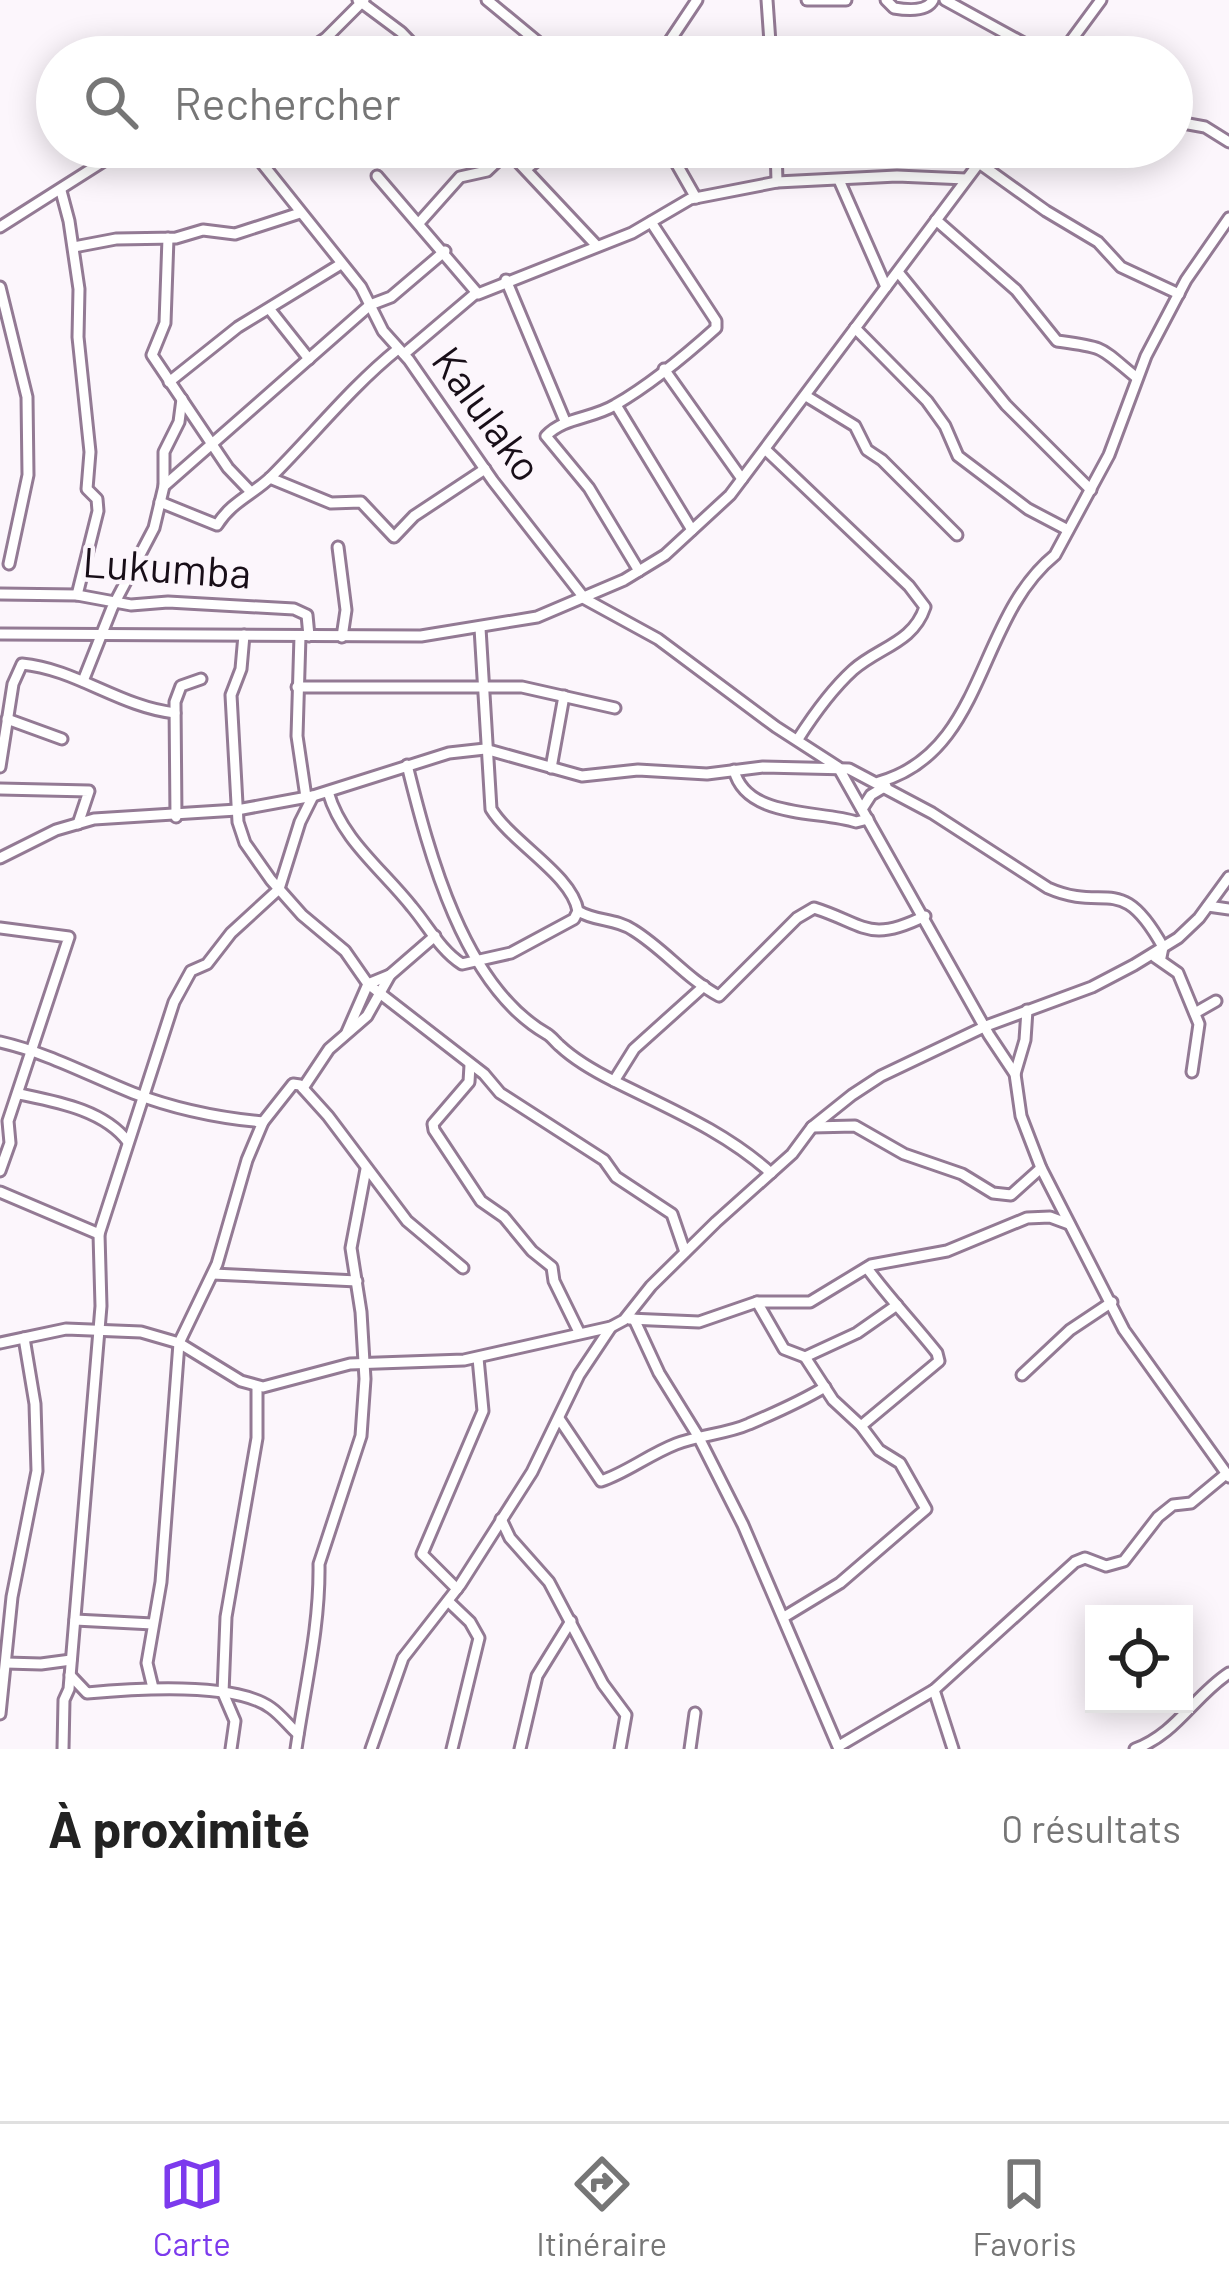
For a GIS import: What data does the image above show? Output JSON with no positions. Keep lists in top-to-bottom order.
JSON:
{
  "streets": {
    "street": ["Kalulako", "Lukumba"]
  },
  "page": {
    "search": "Rechercher",
    "heading": ["À proximité", "0 résultats"],
    "nav": ["Carte", "Itinéraire", "Favoris"]
  }
}
